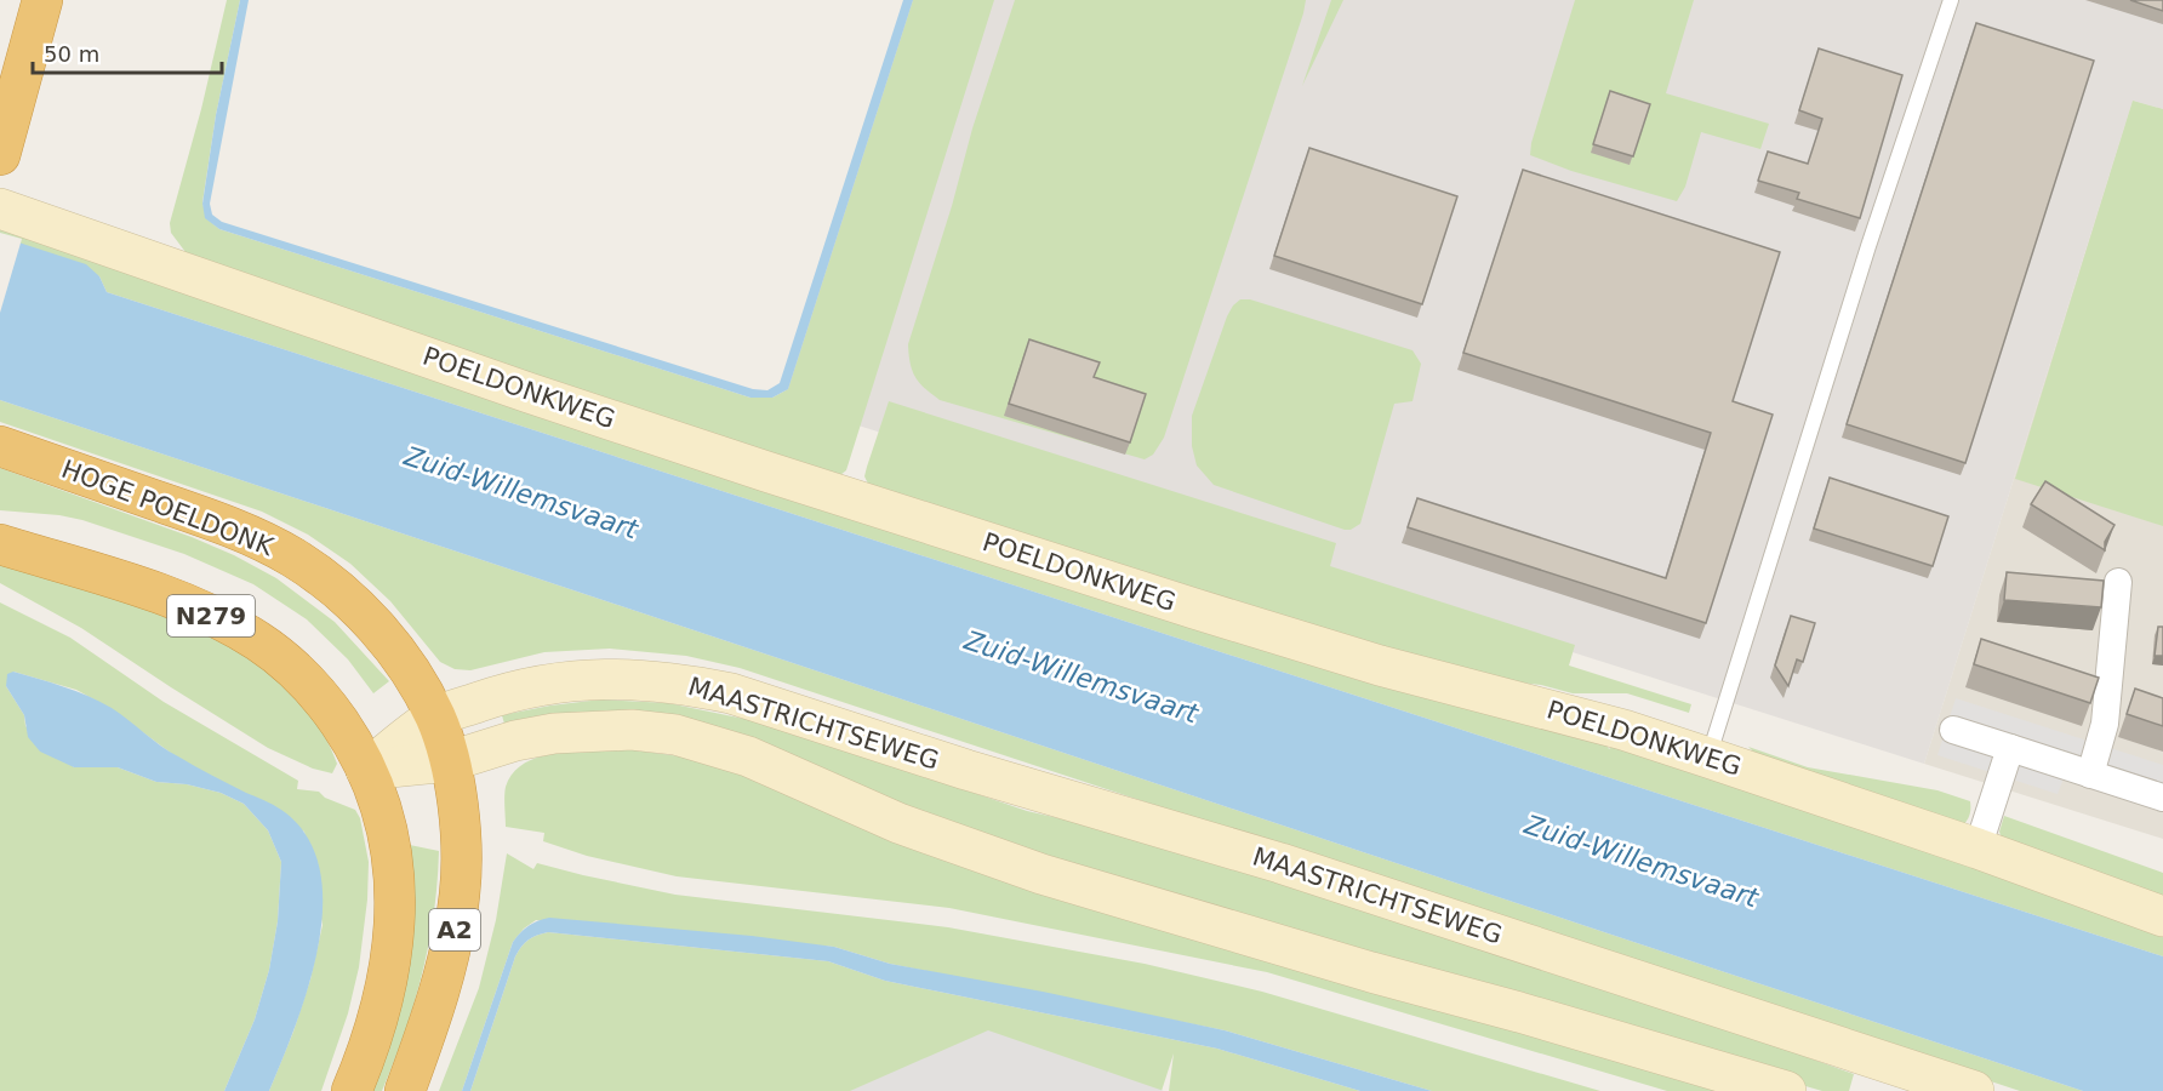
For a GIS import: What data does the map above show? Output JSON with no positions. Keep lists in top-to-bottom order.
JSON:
{
  "streets": {
    "highway": ["HOGE POELDONK", "N279", "A2"],
    "main road": ["POELDONKWEG", "MAASTRICHTSEWEG"]
  },
  "crossings": [
    ["HOGE POELDONK", "MAASTRICHTSEWEG"],
    ["HOGE POELDONK", "A2"],
    ["N279", "MAASTRICHTSEWEG"],
    ["N279", "A2"],
    ["MAASTRICHTSEWEG", "A2"]
  ],
  "water": ["Zuid-Willemsvaart"],
  "scale_bar": "50 m"
}
